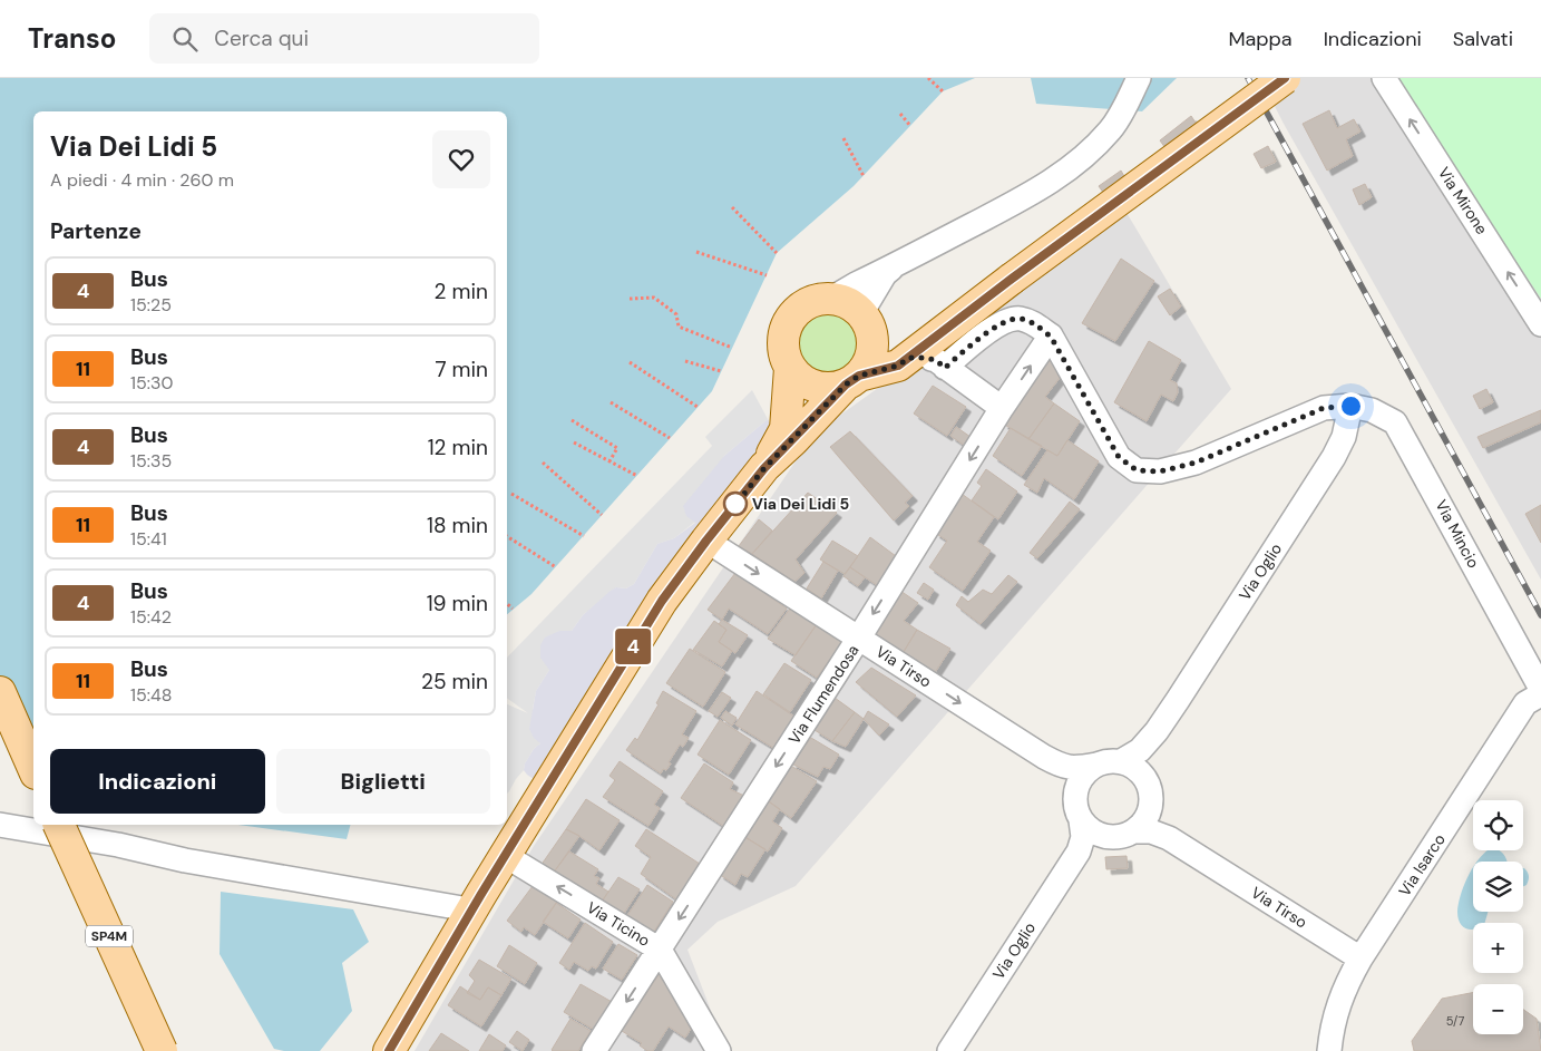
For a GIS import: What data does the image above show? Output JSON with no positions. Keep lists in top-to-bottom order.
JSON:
{
  "streets": {
    "main road": ["SP4M"],
    "street": [
      "Via Mirone",
      "Via Mincio",
      "Via Oglio",
      "Via Tirso",
      "Via Flumendosa",
      "Via Isarco",
      "Via Ticino"
    ]
  },
  "crossings": [
    ["Via Mincio", "Via Oglio"],
    ["Via Mincio", "Via Flumendosa"],
    ["Via Tirso", "Via Flumendosa"],
    ["Via Tirso", "Via Isarco"],
    ["Via Flumendosa", "Via Ticino"]
  ],
  "one_way": ["Via Mirone", "Via Tirso", "Via Ticino"],
  "places": ["Via Dei Lidi 5"],
  "lines": ["bus line 4"],
  "house_numbers": ["5/7"],
  "page": {
    "header": "Transo",
    "search": "Cerca qui",
    "nav": ["Mappa", "Indicazioni", "Salvati"],
    "on_map": "4",
    "heading": [
      ["Via Dei Lidi 5", "A piedi · 4 min · 260 m"],
      "Partenze"
    ],
    "list": [
      {
        "mark": "4",
        "name": "Bus",
        "note": "15:25",
        "value": "2 min"
      },
      {
        "mark": "11",
        "name": "Bus",
        "note": "15:30",
        "value": "7 min"
      },
      {
        "mark": "4",
        "name": "Bus",
        "note": "15:35",
        "value": "12 min"
      },
      {
        "mark": "11",
        "name": "Bus",
        "note": "15:41",
        "value": "18 min"
      },
      {
        "mark": "4",
        "name": "Bus",
        "note": "15:42",
        "value": "19 min"
      },
      {
        "mark": "11",
        "name": "Bus",
        "note": "15:48",
        "value": "25 min"
      }
    ],
    "buttons": ["Indicazioni", "Biglietti"],
    "map_buttons": ["+", "−"]
  }
}
